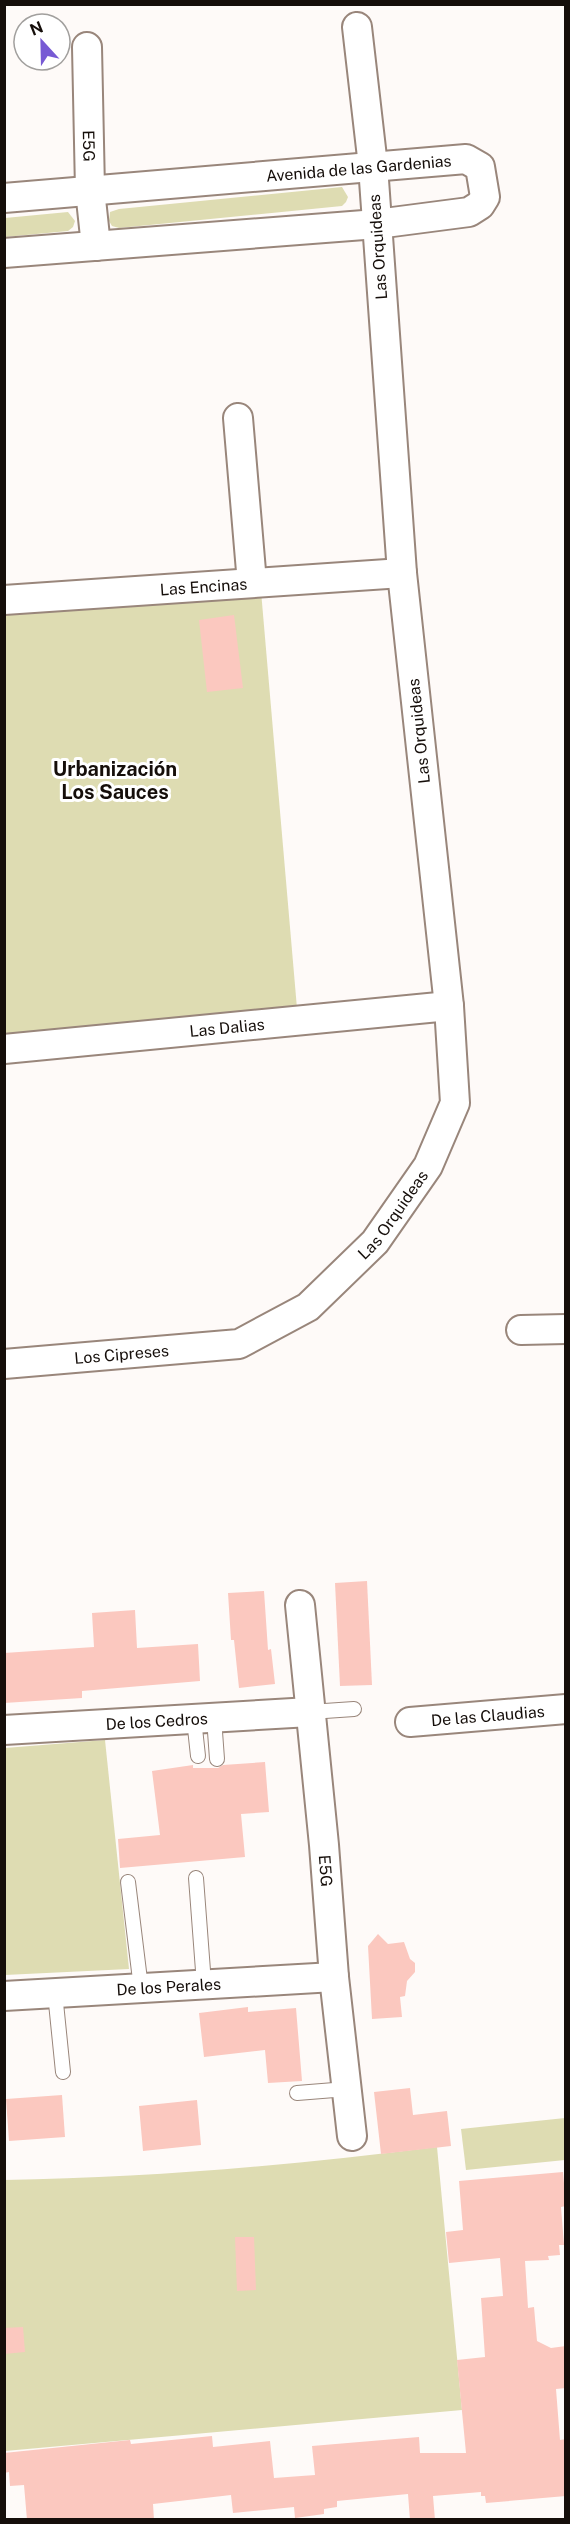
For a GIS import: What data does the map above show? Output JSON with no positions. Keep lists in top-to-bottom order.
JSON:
{
  "streets": {
    "street": [
      "E5G",
      "Avenida de las Gardenias",
      "Las Orquideas",
      "Las Encinas",
      "Las Dalias",
      "Los Cipreses",
      "De las Claudias",
      "De los Cedros",
      "De los Perales"
    ]
  },
  "crossings": [
    ["E5G", "Avenida de las Gardenias"],
    ["E5G", "De los Cedros"],
    ["E5G", "De los Perales"],
    ["Avenida de las Gardenias", "Las Orquideas"],
    ["Las Orquideas", "Las Encinas"],
    ["Las Orquideas", "Las Dalias"],
    ["Las Orquideas", "Los Cipreses"]
  ],
  "districts": ["Urbanización Los Sauces"],
  "north": "top"
}
